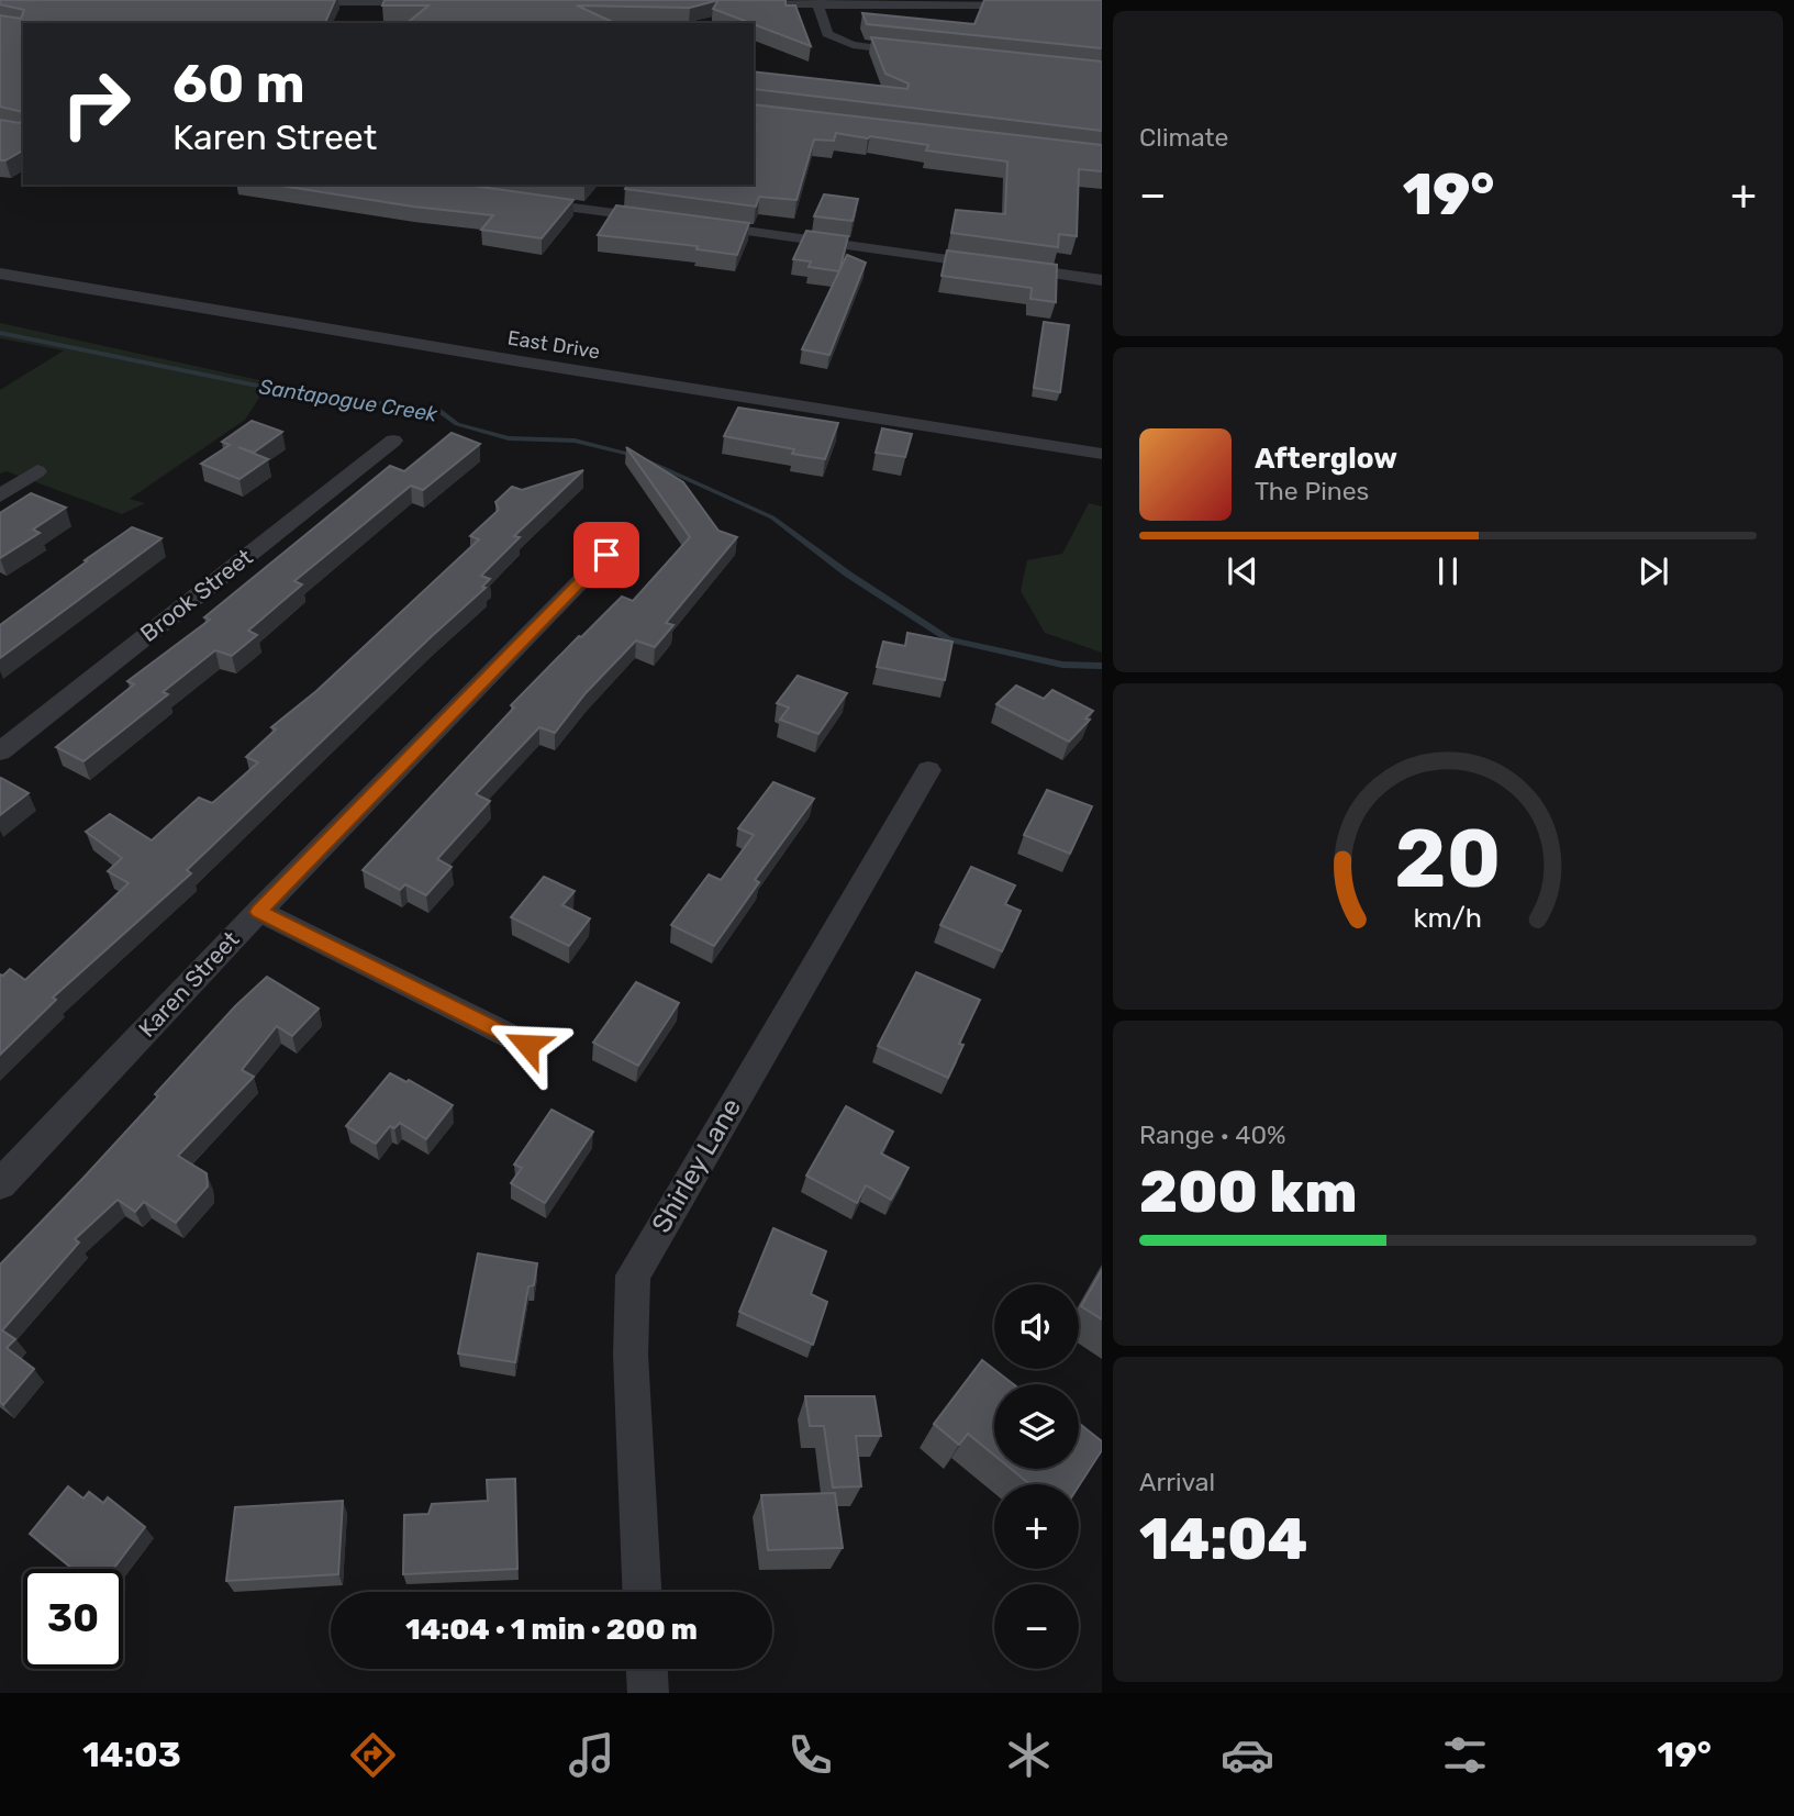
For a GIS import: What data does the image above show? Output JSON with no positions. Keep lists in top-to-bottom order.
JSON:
{
  "streets": {
    "street": [
      "East Drive",
      "Brook Street",
      "Karen Street",
      "Shirley Lane"
    ]
  },
  "water": ["Santapogue Creek"],
  "page": {
    "tile": [
      "Climate",
      ["Range · 40%", "200 km"],
      ["Arrival", "14:04"]
    ],
    "turn": ["60 m", "Karen Street"],
    "heat": ["−", "19°", "+"],
    "song": ["Afterglow", "The Pines"],
    "map_buttons": ["+", "−"],
    "limit": "30",
    "trip": "14:04 · 1 min · 200 m",
    "tabs": ["14:03", "19°"],
    "gauge": ["20", "km/h"]
  }
}
